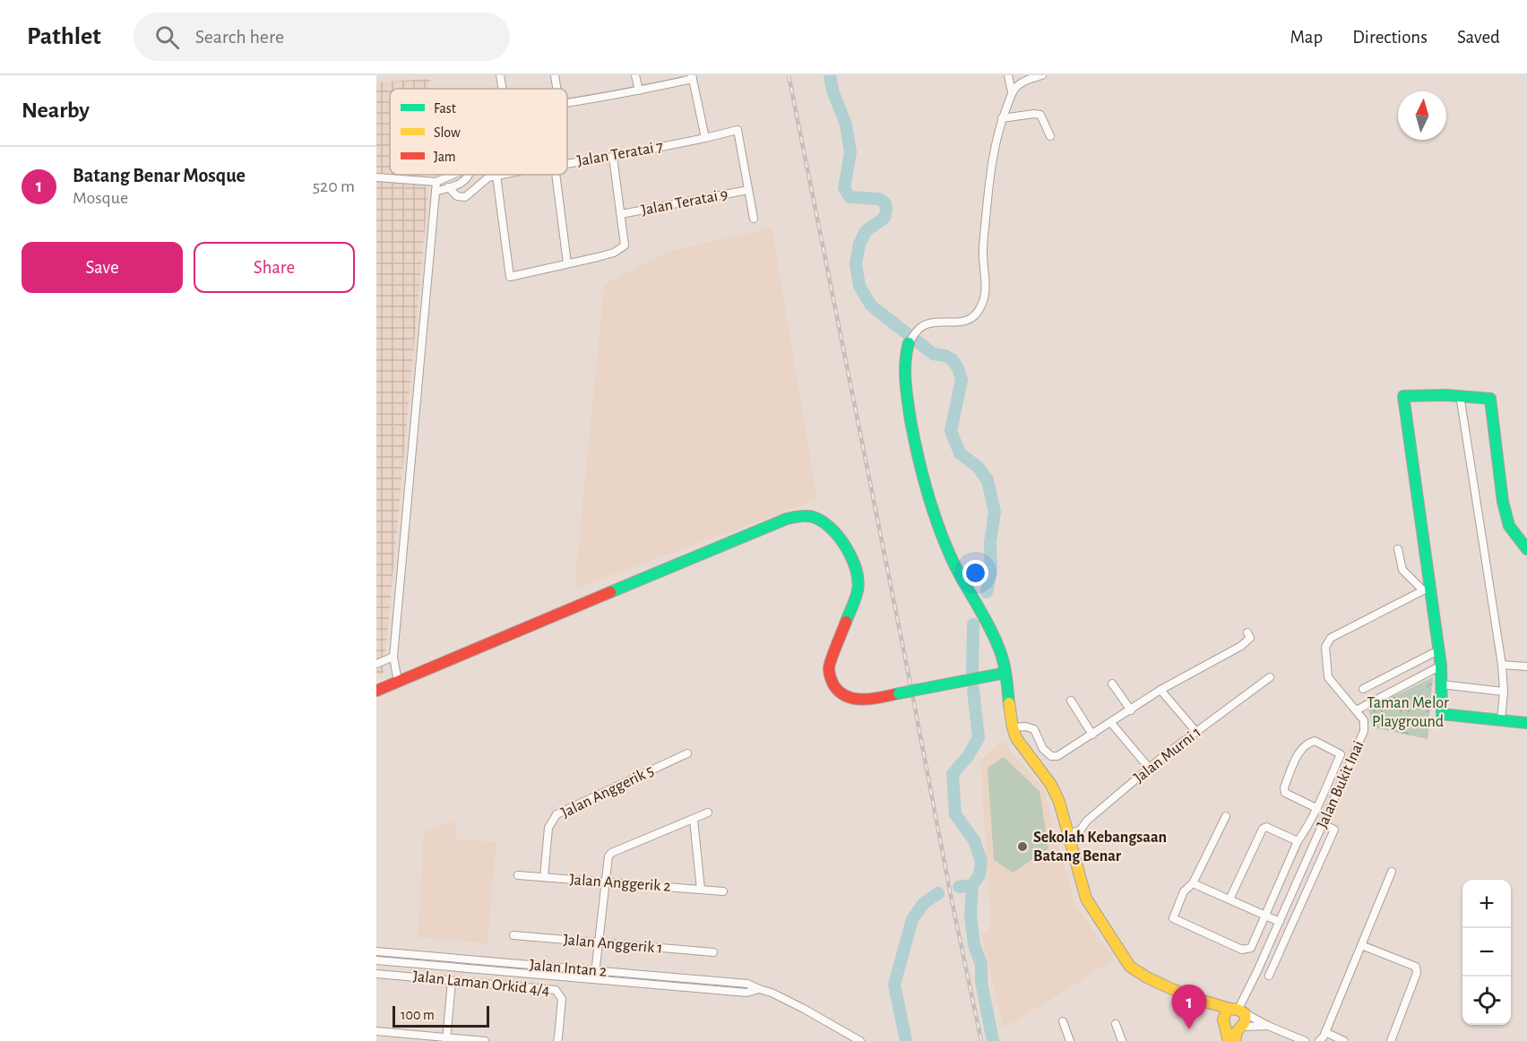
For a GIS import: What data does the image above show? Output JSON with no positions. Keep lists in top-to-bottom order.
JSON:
{
  "streets": {
    "street": [
      "Jalan Teratai 7",
      "Jalan Teratai 9",
      "Jalan Murni 1",
      "Jalan Bukit Inai",
      "Jalan Anggerik 5",
      "Jalan Anggerik 2",
      "Jalan Anggerik 1",
      "Jalan Intan 2",
      "Jalan Laman Orkid 4/4"
    ]
  },
  "crossings": [
    ["Jalan Teratai 7", "Jalan Teratai 9"],
    ["Jalan Anggerik 5", "Jalan Anggerik 2"]
  ],
  "parks": ["Taman Melor Playground"],
  "places": ["Sekolah Kebangsaan Batang Benar"],
  "legend": ["Fast", "Slow", "Jam"],
  "scale_bar": "100 m",
  "north": "top",
  "page": {
    "header": "Pathlet",
    "search": "Search here",
    "nav": ["Map", "Directions", "Saved"],
    "heading": "Nearby",
    "list": [
      {
        "mark": "1",
        "name": "Batang Benar Mosque",
        "note": "Mosque",
        "value": "520 m"
      }
    ],
    "buttons": ["Save", "Share"],
    "map_buttons": ["+", "−"],
    "pins": "1",
    "scale": "100 m"
  }
}
